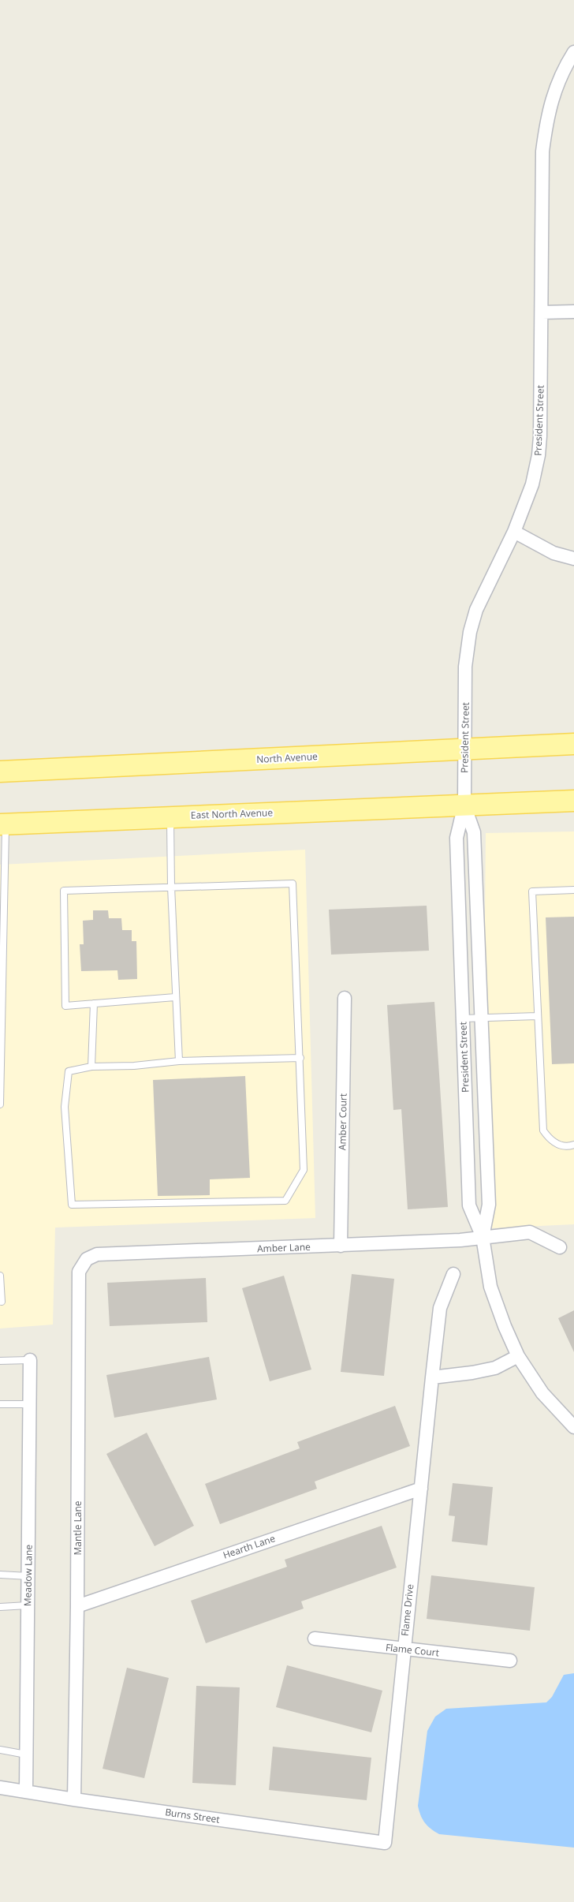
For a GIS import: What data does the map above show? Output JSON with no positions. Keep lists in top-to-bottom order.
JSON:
{
  "streets": {
    "main road": ["North Avenue", "East North Avenue"],
    "street": [
      "President Street",
      "Amber Court",
      "Amber Lane",
      "Mantle Lane",
      "Hearth Lane",
      "Meadow Lane",
      "Flame Drive",
      "Flame Court",
      "Burns Street"
    ]
  },
  "crossings": [
    ["President Street", "North Avenue"],
    ["President Street", "East North Avenue"],
    ["President Street", "Amber Lane"],
    ["Amber Court", "Amber Lane"],
    ["Amber Lane", "Mantle Lane"],
    ["Mantle Lane", "Hearth Lane"],
    ["Mantle Lane", "Burns Street"],
    ["Hearth Lane", "Flame Drive"],
    ["Meadow Lane", "Burns Street"],
    ["Flame Drive", "Flame Court"],
    ["Flame Drive", "Burns Street"]
  ]
}
